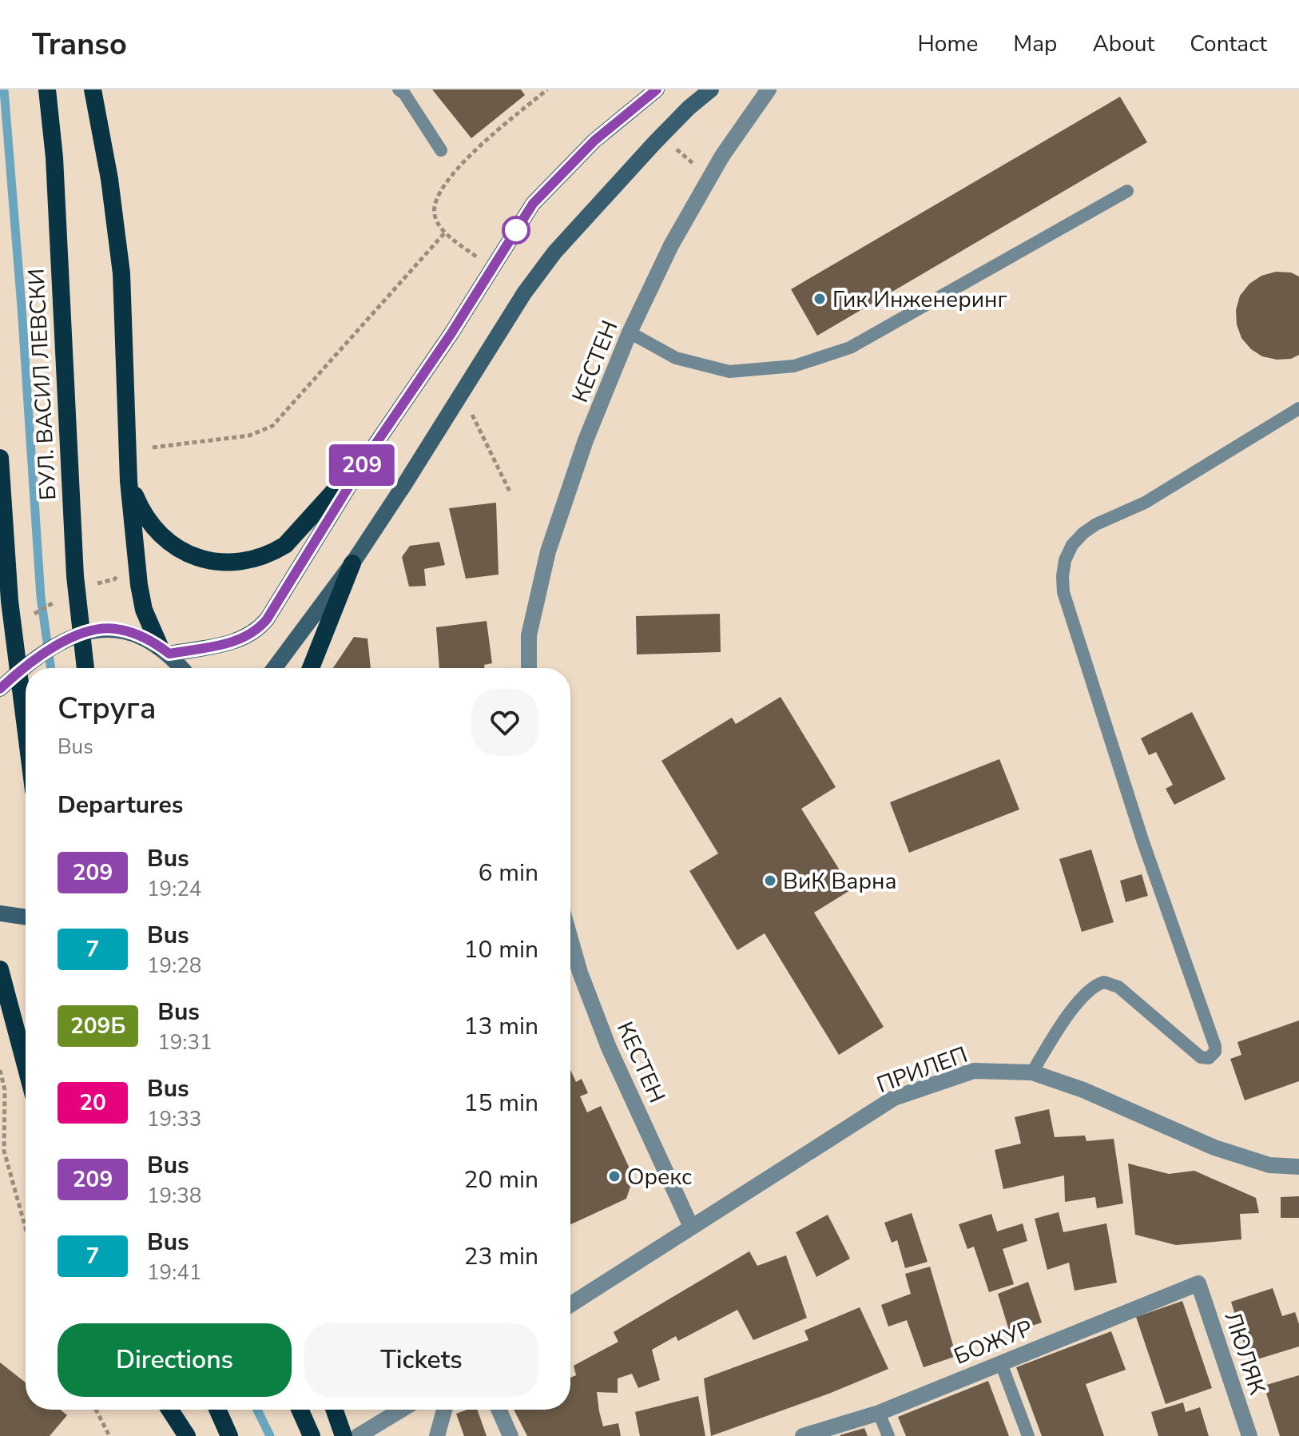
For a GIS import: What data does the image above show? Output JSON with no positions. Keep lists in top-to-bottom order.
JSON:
{
  "streets": {
    "highway": ["БУЛ. ВАСИЛ ЛЕВСКИ"],
    "street": [
      "КЕСТЕН",
      "ПРИЛЕП",
      "БОЖУР",
      "ЛЮЛЯК"
    ]
  },
  "crossings": [
    ["КЕСТЕН", "ПРИЛЕП"],
    ["БОЖУР", "ЛЮЛЯК"]
  ],
  "places": ["Гик Инженеринг", "ВиК Варна", "Орекс"],
  "lines": ["bus line 209"],
  "page": {
    "header": "Transo",
    "nav": [
      "Home",
      "Map",
      "About",
      "Contact"
    ],
    "on_map": "209",
    "heading": [
      ["Струга", "Bus"],
      "Departures"
    ],
    "list": [
      {
        "mark": "209",
        "name": "Bus",
        "note": "19:24",
        "value": "6 min"
      },
      {
        "mark": "7",
        "name": "Bus",
        "note": "19:28",
        "value": "10 min"
      },
      {
        "mark": "209Б",
        "name": "Bus",
        "note": "19:31",
        "value": "13 min"
      },
      {
        "mark": "20",
        "name": "Bus",
        "note": "19:33",
        "value": "15 min"
      },
      {
        "mark": "209",
        "name": "Bus",
        "note": "19:38",
        "value": "20 min"
      },
      {
        "mark": "7",
        "name": "Bus",
        "note": "19:41",
        "value": "23 min"
      }
    ],
    "buttons": ["Directions", "Tickets"]
  }
}
